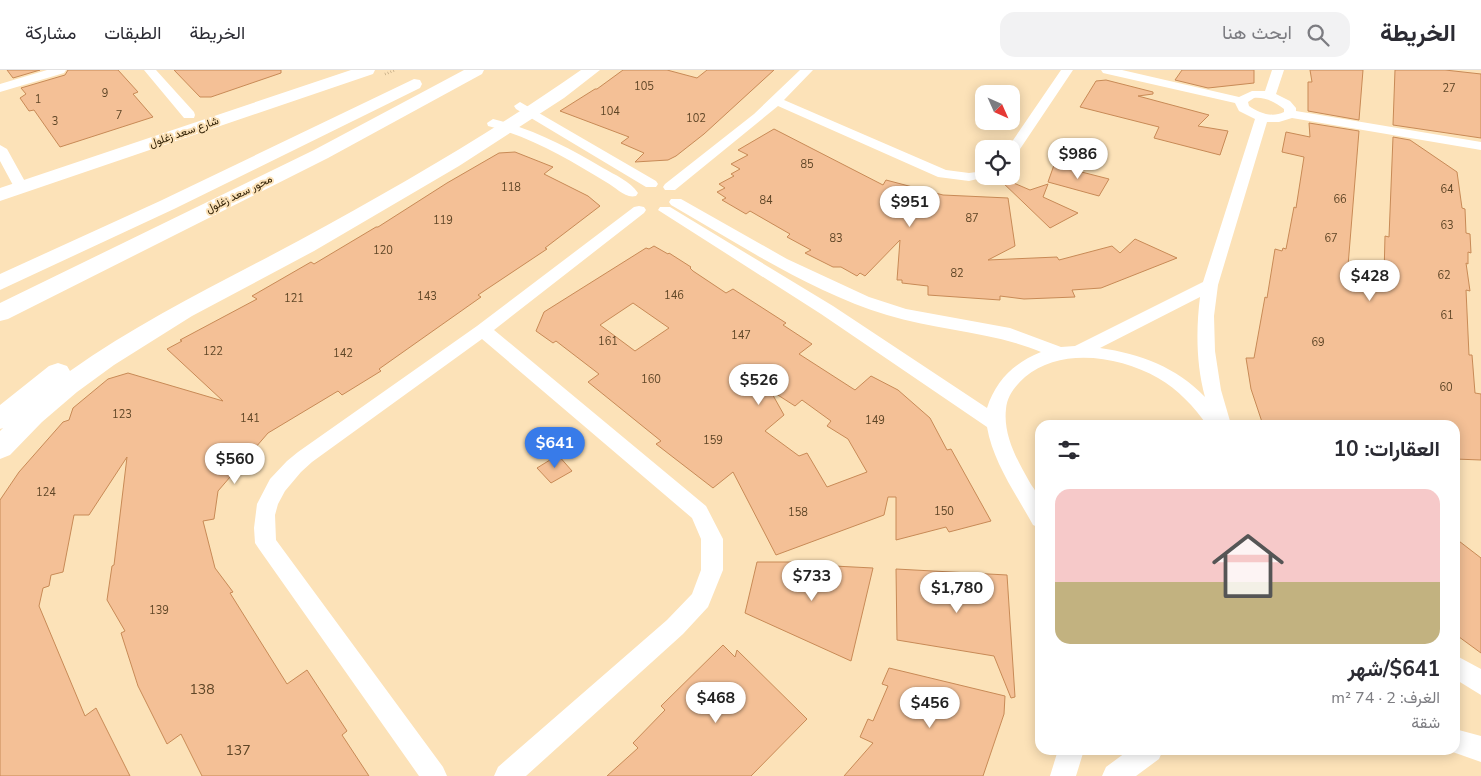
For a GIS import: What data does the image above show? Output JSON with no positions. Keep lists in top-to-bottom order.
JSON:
{
  "streets": {
    "street": ["شارع سعد زغلول", "محور سعد زغلول"]
  },
  "house_numbers": [
    "105",
    "27",
    "9",
    "1",
    "104",
    "7",
    "102",
    "3",
    "85",
    "118",
    "64",
    "66",
    "84",
    "87",
    "119",
    "63",
    "83",
    "67",
    "120",
    "82",
    "62",
    "146",
    "143",
    "121",
    "61",
    "147",
    "161",
    "69",
    "122",
    "142",
    "160",
    "60",
    "123",
    "141",
    "149",
    "159",
    "124",
    "150",
    "158",
    "139",
    "138",
    "137"
  ],
  "north": "bottom right",
  "page": {
    "header": "الخريطة",
    "search": "ابحث هنا",
    "nav": ["الخريطة", "الطبقات", "مشاركة"],
    "price": [
      "$986",
      "$951",
      "$428",
      "$526",
      "$641",
      "$560",
      "$733",
      "$1,780",
      "$468",
      "$456"
    ],
    "heading": "العقارات: 10",
    "list": [
      {
        "name": "$641/شهر",
        "note": "الغرف: 2 · 74 m² · شقة"
      }
    ]
  }
}
